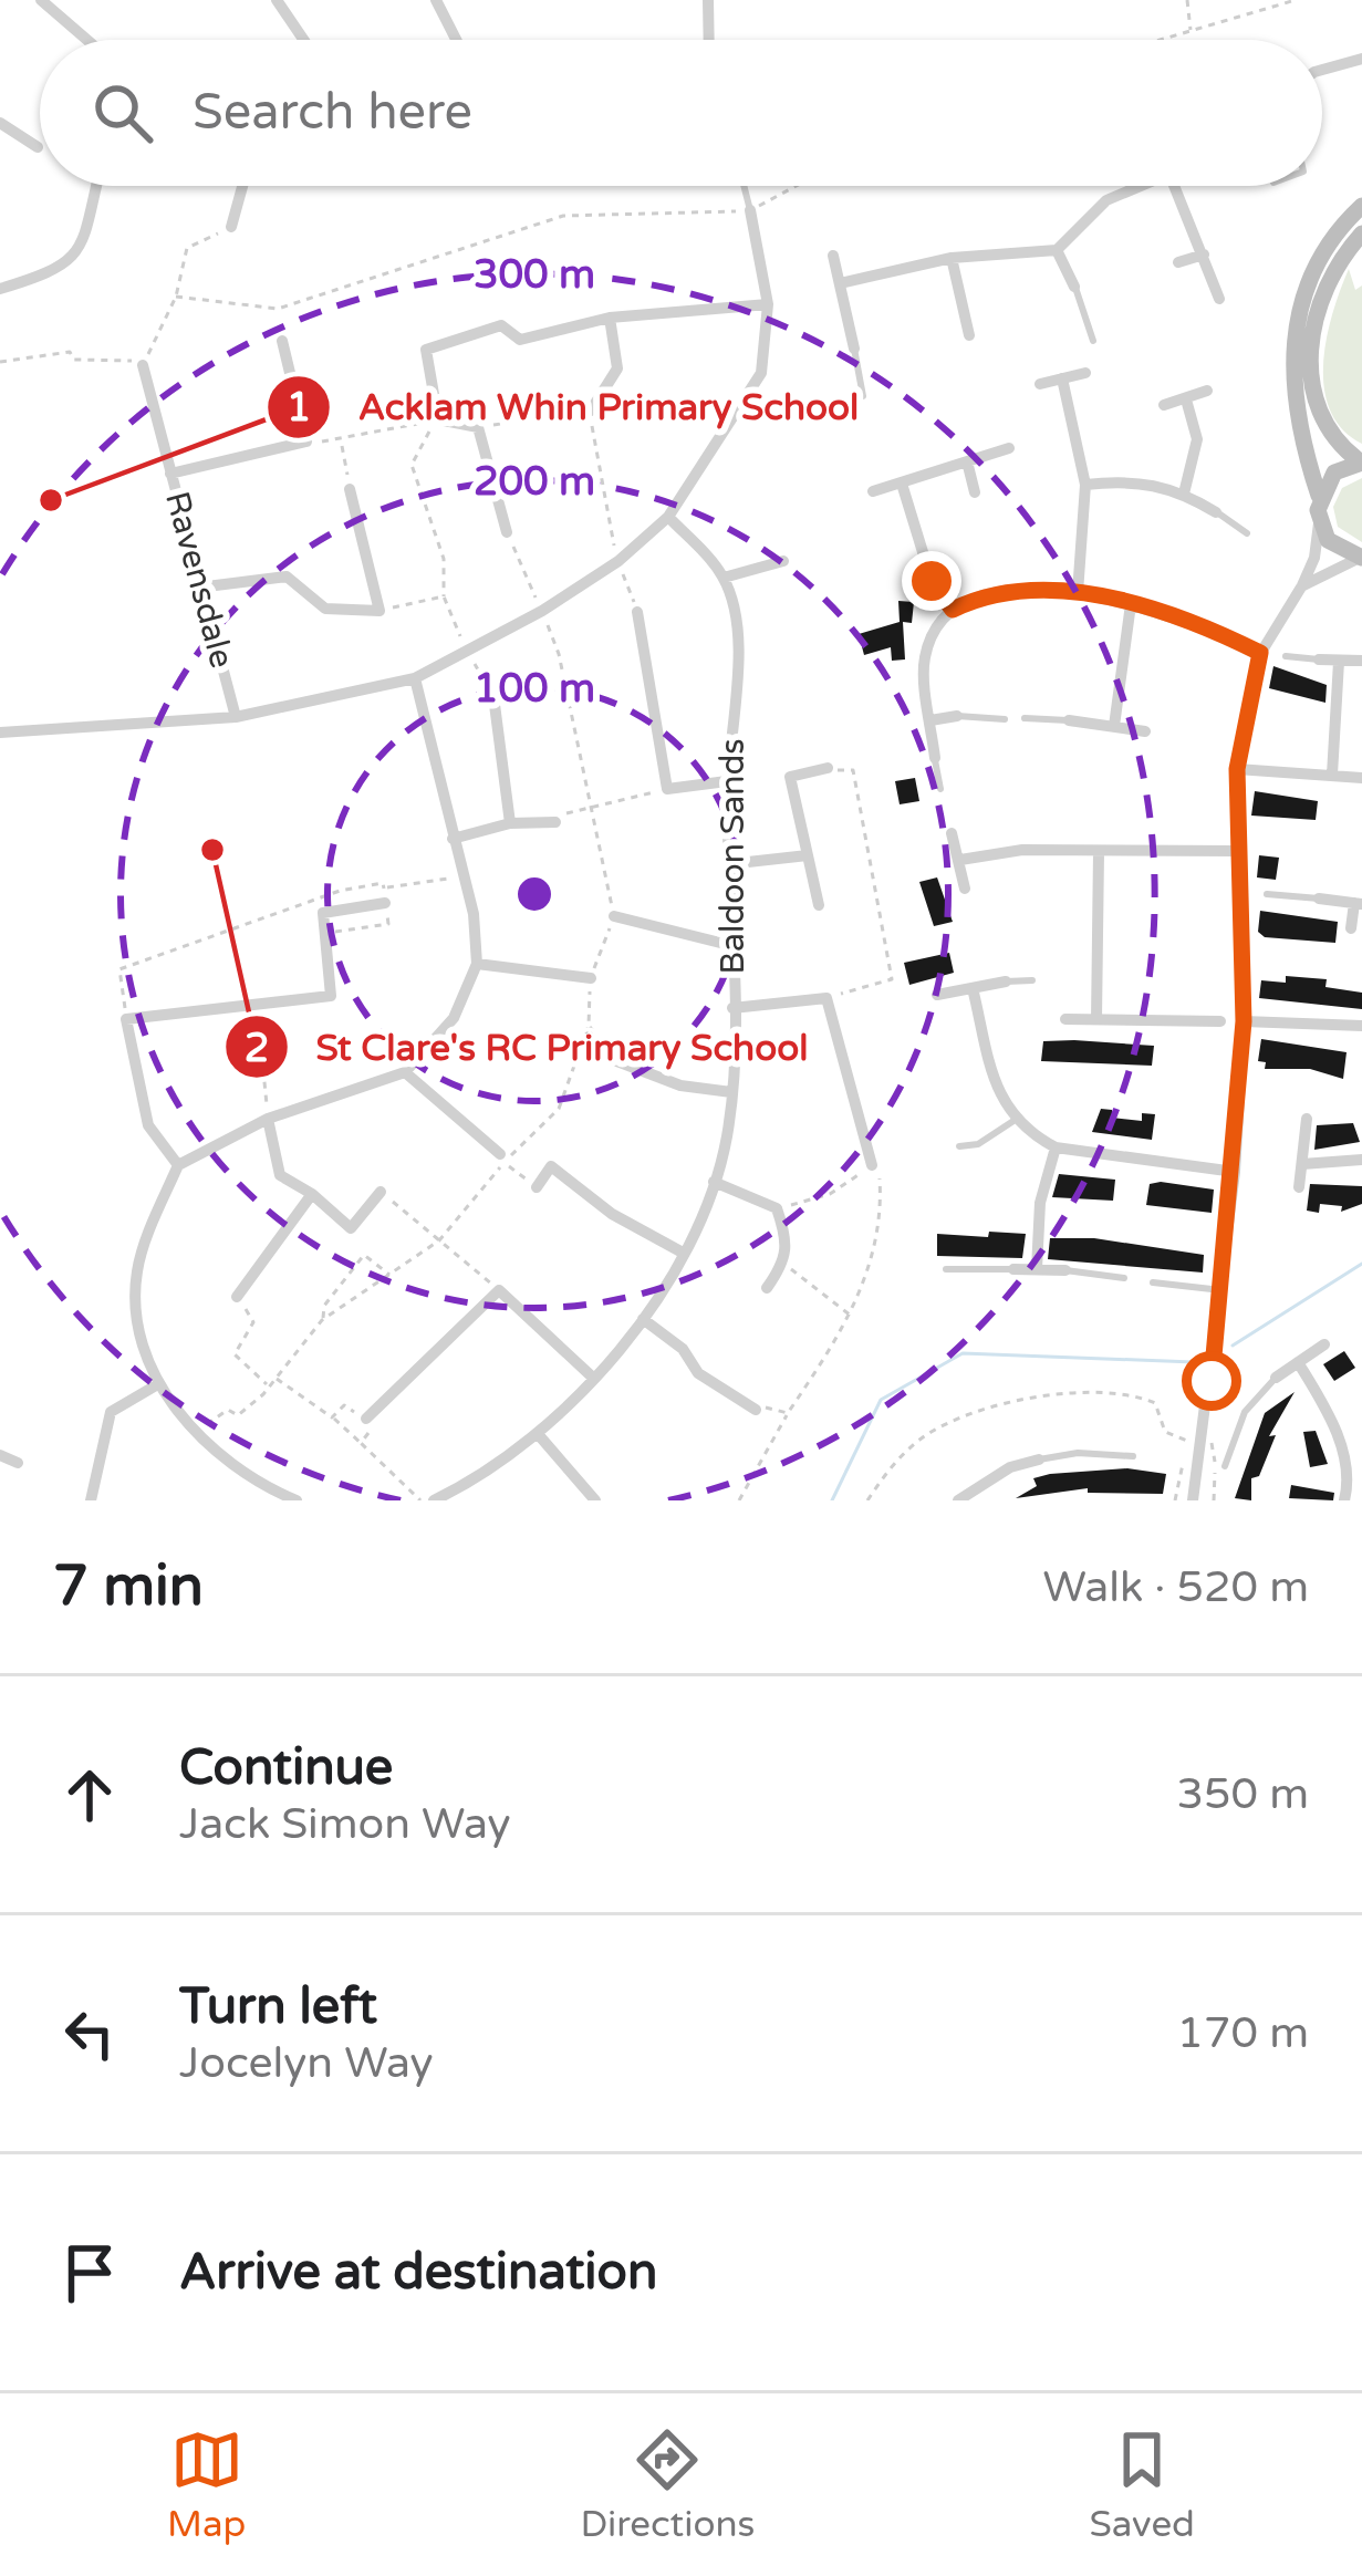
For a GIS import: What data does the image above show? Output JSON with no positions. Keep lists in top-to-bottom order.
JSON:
{
  "streets": {
    "street": ["Ravensdale", "Baldoon Sands"]
  },
  "places": ["Acklam Whin Primary School", "St Clare's RC Primary School"],
  "page": {
    "search": "Search here",
    "heading": ["7 min", "Walk · 520 m"],
    "list": [
      ["Continue", "Jack Simon Way", "350 m"],
      ["Turn left", "Jocelyn Way", "170 m"],
      "Arrive at destination"
    ],
    "nav": ["Map", "Directions", "Saved"]
  },
  "rings": ["300 m", "200 m", "100 m"]
}
